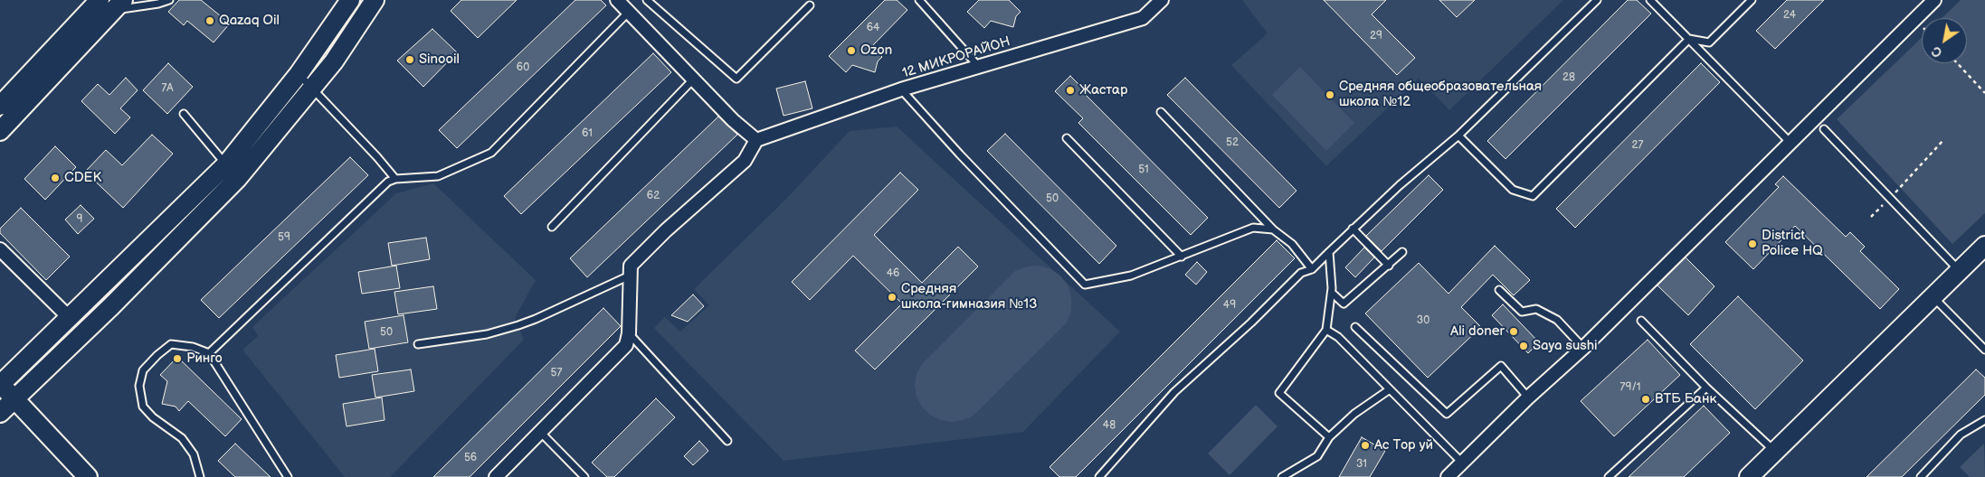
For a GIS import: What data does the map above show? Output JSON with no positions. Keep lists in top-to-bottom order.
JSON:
{
  "streets": {
    "street": ["12 МИКРОРАЙОН"]
  },
  "places": [
    "Qazaq Oil",
    "Ozon",
    "Sinooil",
    "Жастар",
    "Средняя общеобразовательная школа №12",
    "CDEK",
    "District Police HQ",
    "Средняя школа-гимназия №13",
    "Ali doner",
    "Saya sushi",
    "Ринго",
    "ВТБ Банк",
    "Ас Тор уй"
  ],
  "house_numbers": [
    "24",
    "64",
    "29",
    "60",
    "28",
    "7А",
    "61",
    "52",
    "27",
    "51",
    "62",
    "50",
    "9",
    "59",
    "46",
    "49",
    "30",
    "50",
    "57",
    "79/1",
    "48",
    "56",
    "31"
  ],
  "north": "bottom left"
}
